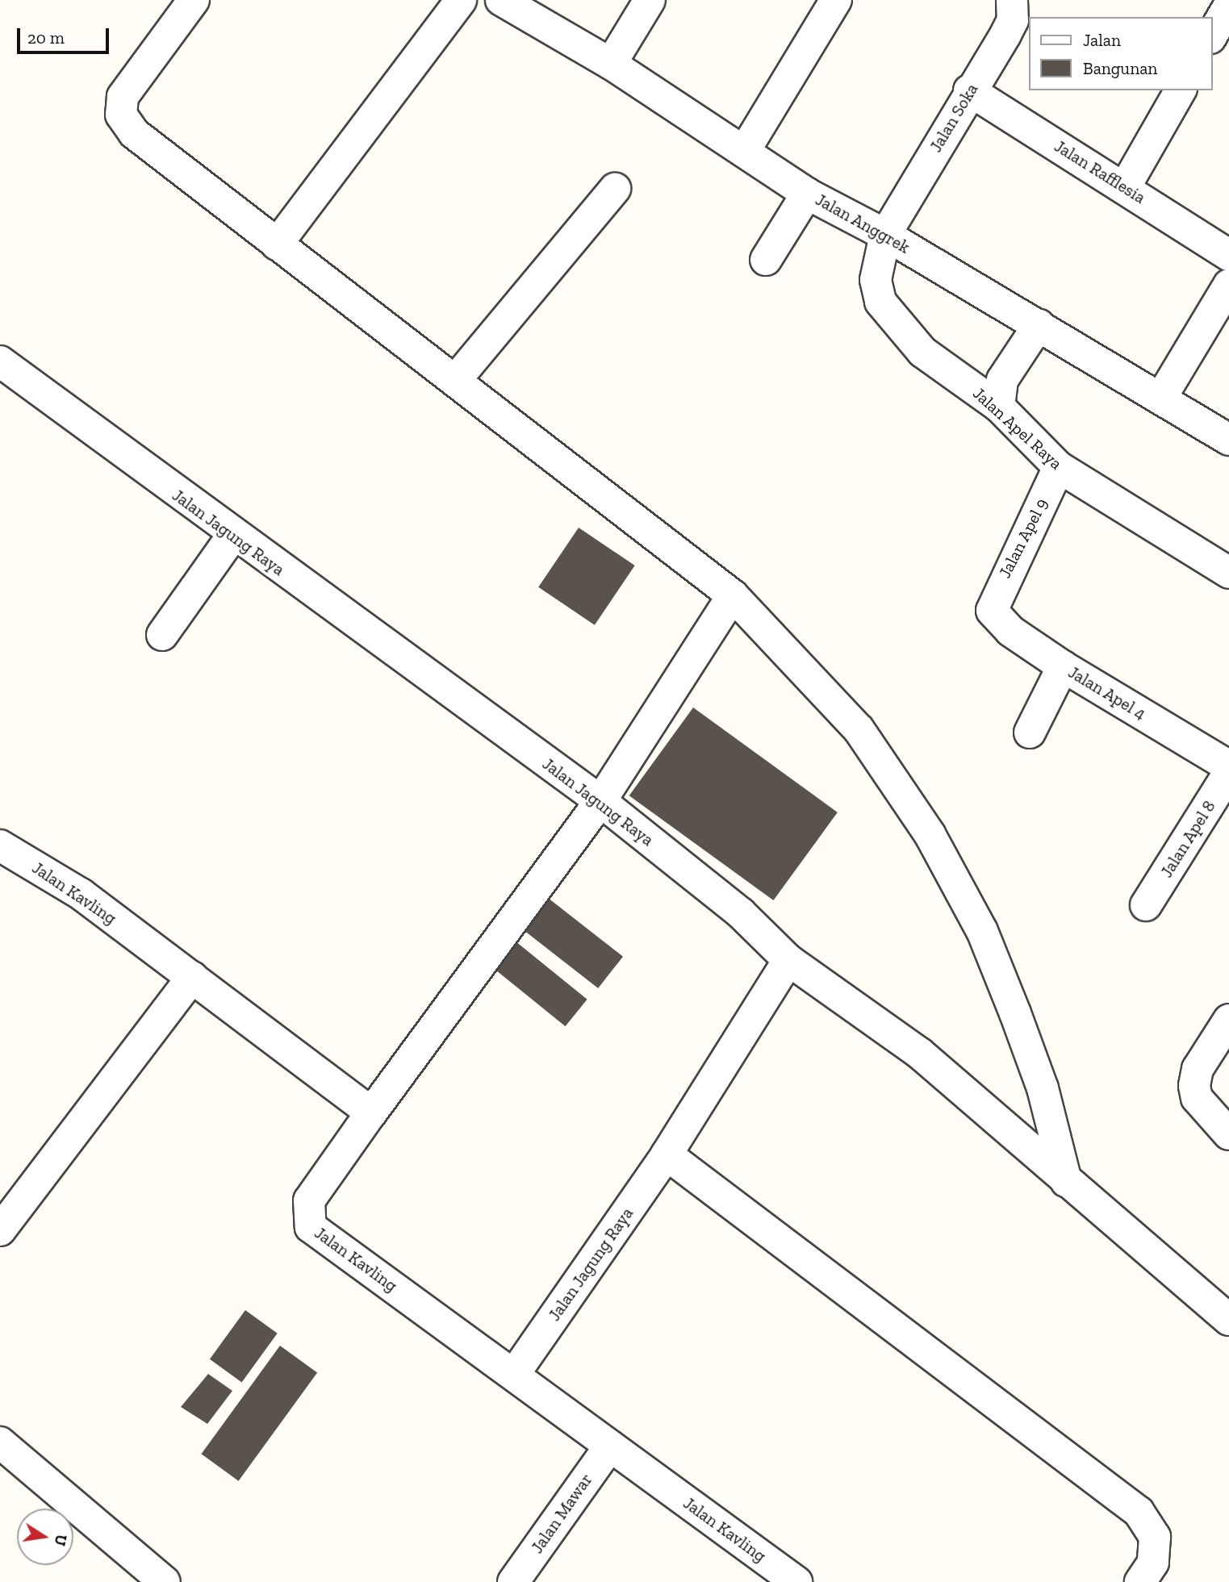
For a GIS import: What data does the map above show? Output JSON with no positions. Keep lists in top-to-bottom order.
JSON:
{
  "streets": {
    "street": [
      "Jalan Soka",
      "Jalan Rafflesia",
      "Jalan Anggrek",
      "Jalan Apel Raya",
      "Jalan Jagung Raya",
      "Jalan Apel 9",
      "Jalan Apel 4",
      "Jalan Apel 8",
      "Jalan Kavling",
      "Jalan Mawar"
    ]
  },
  "crossings": [
    ["Jalan Soka", "Jalan Rafflesia"],
    ["Jalan Soka", "Jalan Anggrek"],
    ["Jalan Soka", "Jalan Apel Raya"],
    ["Jalan Anggrek", "Jalan Apel Raya"],
    ["Jalan Apel Raya", "Jalan Apel 9"],
    ["Jalan Jagung Raya", "Jalan Kavling"],
    ["Jalan Apel 9", "Jalan Apel 4"],
    ["Jalan Kavling", "Jalan Mawar"]
  ],
  "legend": ["Jalan", "Bangunan"],
  "scale_bar": "20 m",
  "north": "right"
}
